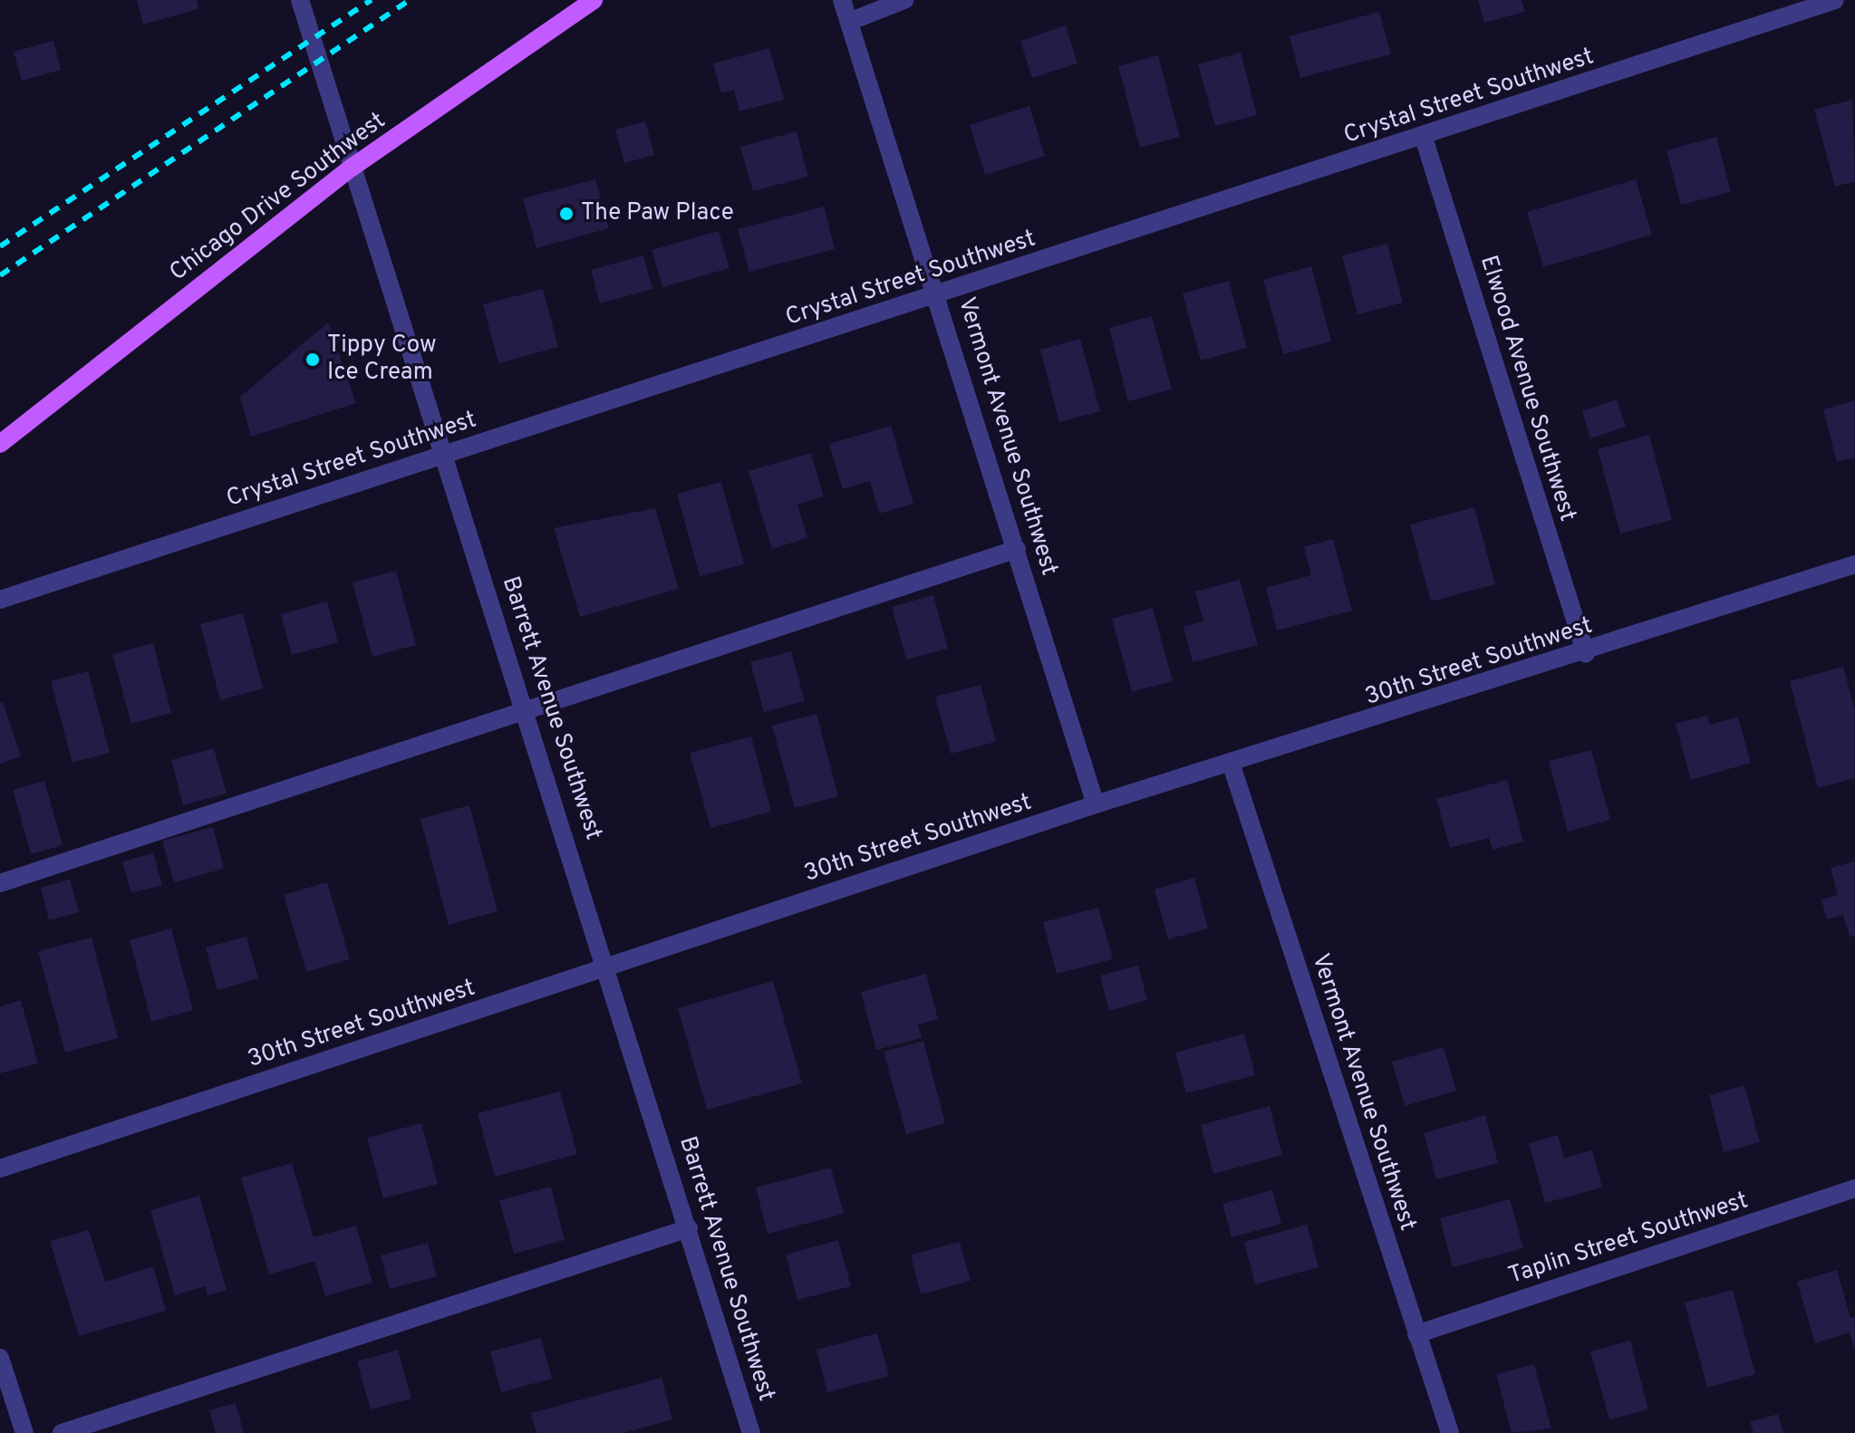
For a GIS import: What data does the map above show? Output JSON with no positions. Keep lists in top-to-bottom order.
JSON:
{
  "streets": {
    "main road": ["Chicago Drive Southwest"],
    "street": [
      "Crystal Street Southwest",
      "Elwood Avenue Southwest",
      "Vermont Avenue Southwest",
      "30th Street Southwest",
      "Barrett Avenue Southwest",
      "Taplin Street Southwest"
    ]
  },
  "crossings": [
    ["Crystal Street Southwest", "Elwood Avenue Southwest"],
    ["Crystal Street Southwest", "Vermont Avenue Southwest"],
    ["Crystal Street Southwest", "Barrett Avenue Southwest"],
    ["Chicago Drive Southwest", "Barrett Avenue Southwest"],
    ["Elwood Avenue Southwest", "30th Street Southwest"],
    ["Vermont Avenue Southwest", "30th Street Southwest"],
    ["Vermont Avenue Southwest", "Taplin Street Southwest"],
    ["30th Street Southwest", "Barrett Avenue Southwest"]
  ],
  "places": ["The Paw Place", "Tippy Cow Ice Cream"]
}
